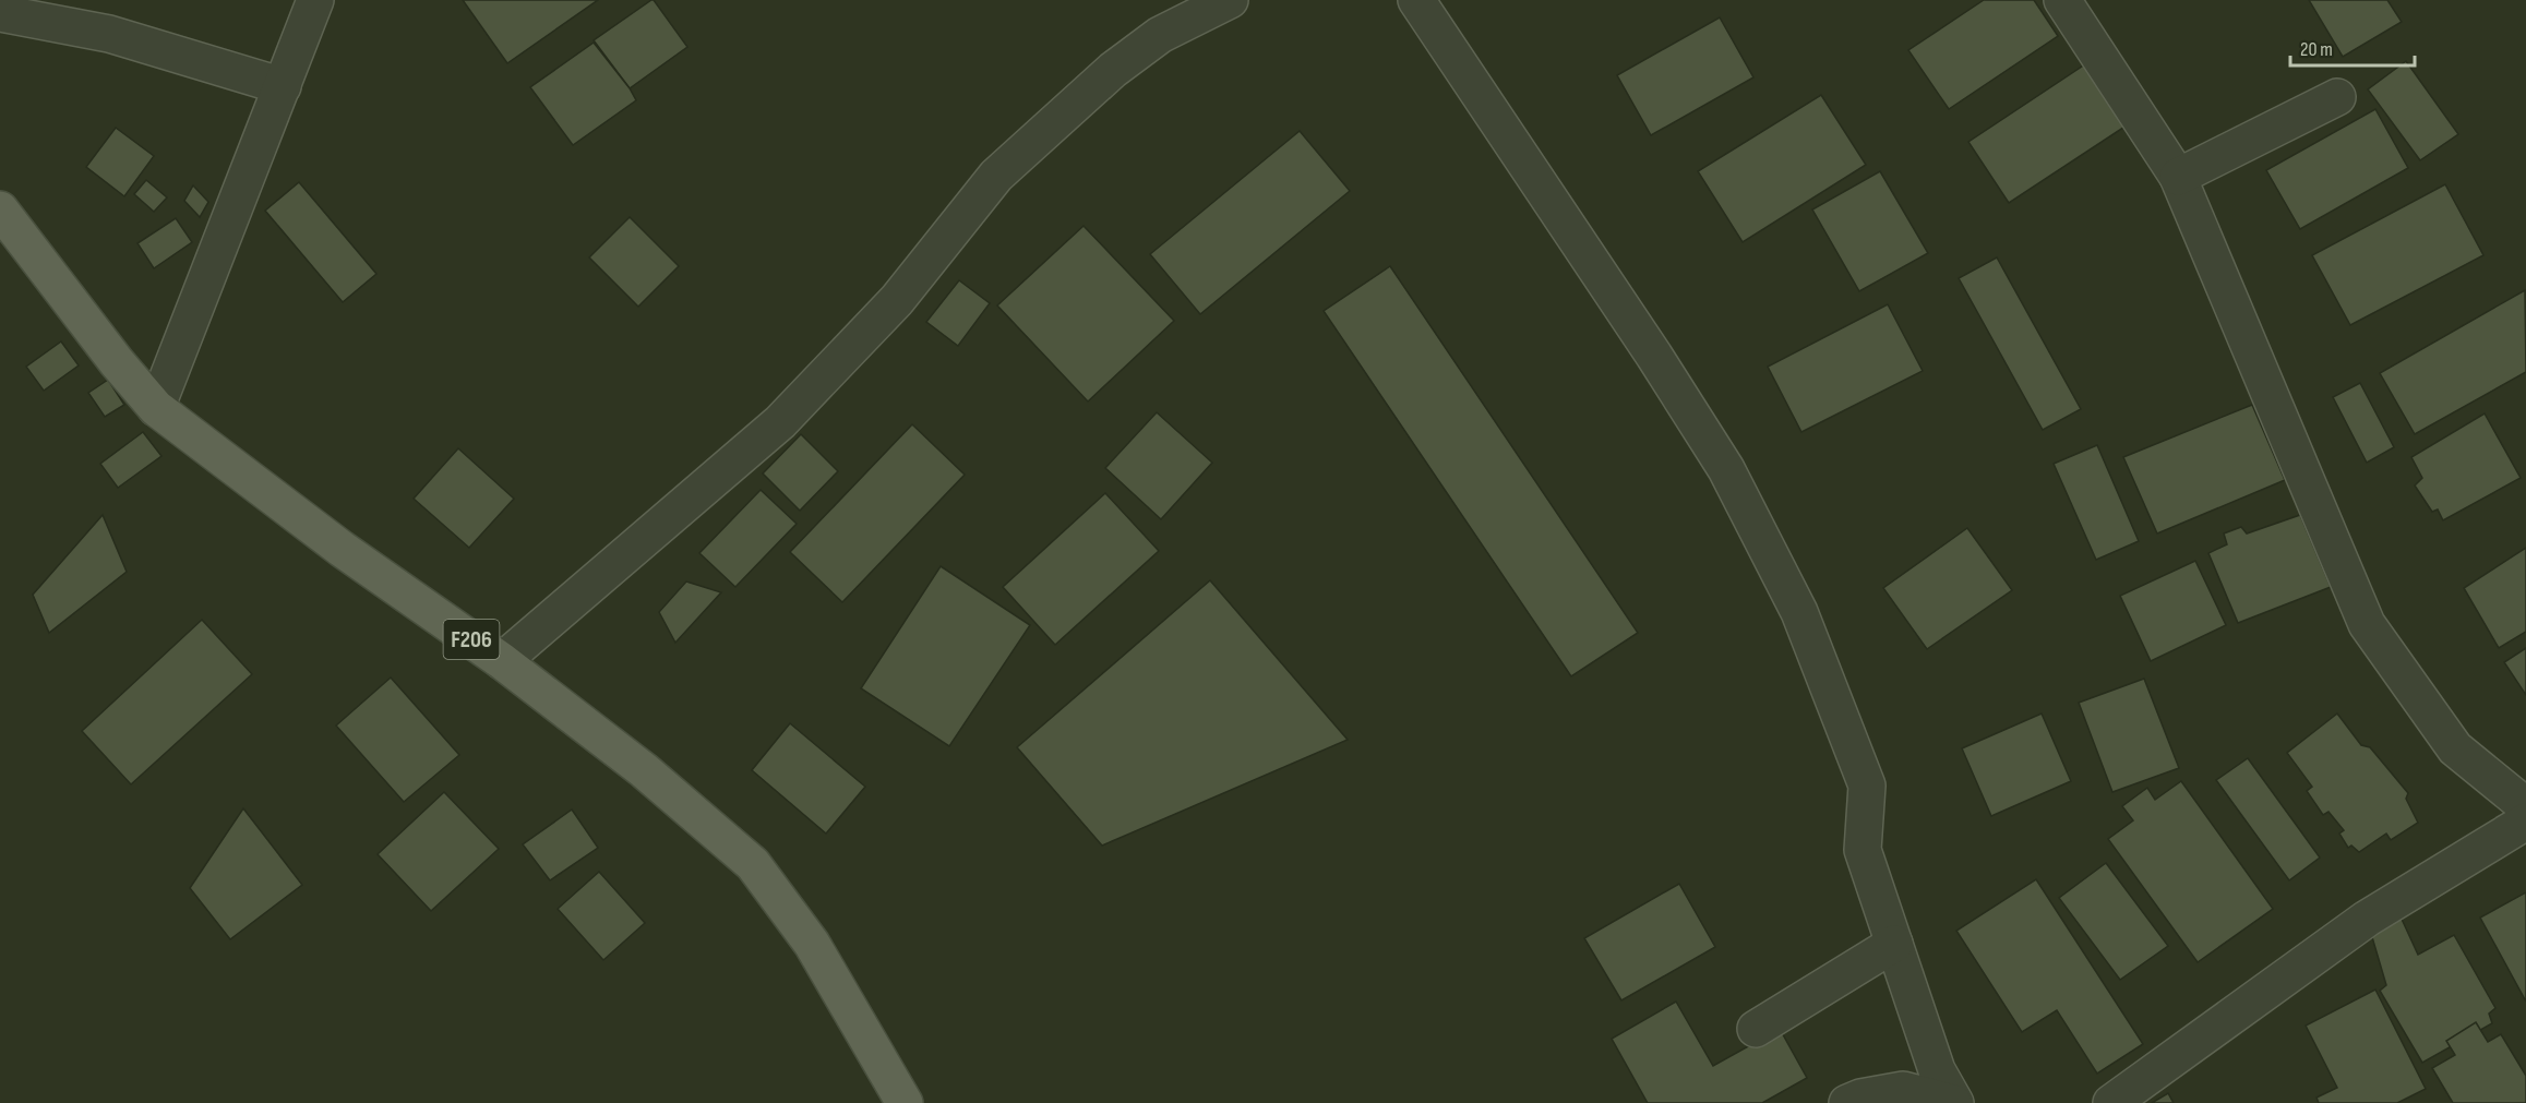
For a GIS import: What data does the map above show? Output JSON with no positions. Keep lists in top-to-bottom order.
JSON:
{
  "streets": {
    "main road": ["F206"]
  },
  "scale_bar": "20 m"
}
